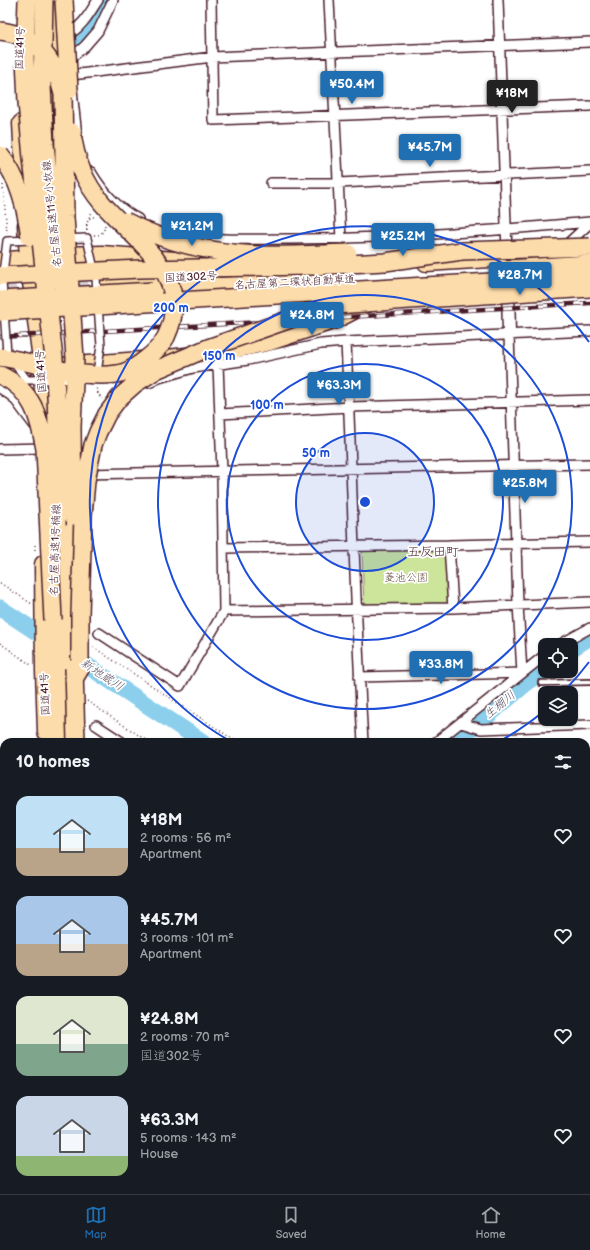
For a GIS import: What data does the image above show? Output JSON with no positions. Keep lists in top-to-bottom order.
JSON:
{
  "streets": {
    "highway": [
      "国道41号",
      "名古屋高速11号小牧線",
      "国道302号",
      "名古屋第二環状自動車道",
      "名古屋高速1号楠線"
    ]
  },
  "crossings": [
    ["国道41号", "名古屋高速11号小牧線"],
    ["国道41号", "名古屋高速1号楠線"],
    ["名古屋高速11号小牧線", "名古屋高速1号楠線"]
  ],
  "districts": ["五反田町"],
  "water": ["新地蔵川", "生棚川"],
  "parks": ["菱池公園"],
  "page": {
    "price": [
      "¥50.4M",
      "¥18M",
      "¥45.7M",
      "¥21.2M",
      "¥25.2M",
      "¥28.7M",
      "¥24.8M",
      "¥63.3M",
      "¥25.8M",
      "¥33.8M"
    ],
    "heading": "10 homes",
    "list": [
      {
        "name": "¥18M",
        "note": "2 rooms · 56 m² · Apartment"
      },
      {
        "name": "¥45.7M",
        "note": "3 rooms · 101 m² · Apartment"
      },
      {
        "name": "¥24.8M",
        "note": "2 rooms · 70 m² · 国道302号"
      },
      {
        "name": "¥63.3M",
        "note": "5 rooms · 143 m² · House"
      }
    ],
    "tabs": ["Map", "Saved", "Home"]
  },
  "rings": [
    "200 m",
    "150 m",
    "100 m",
    "50 m"
  ]
}
